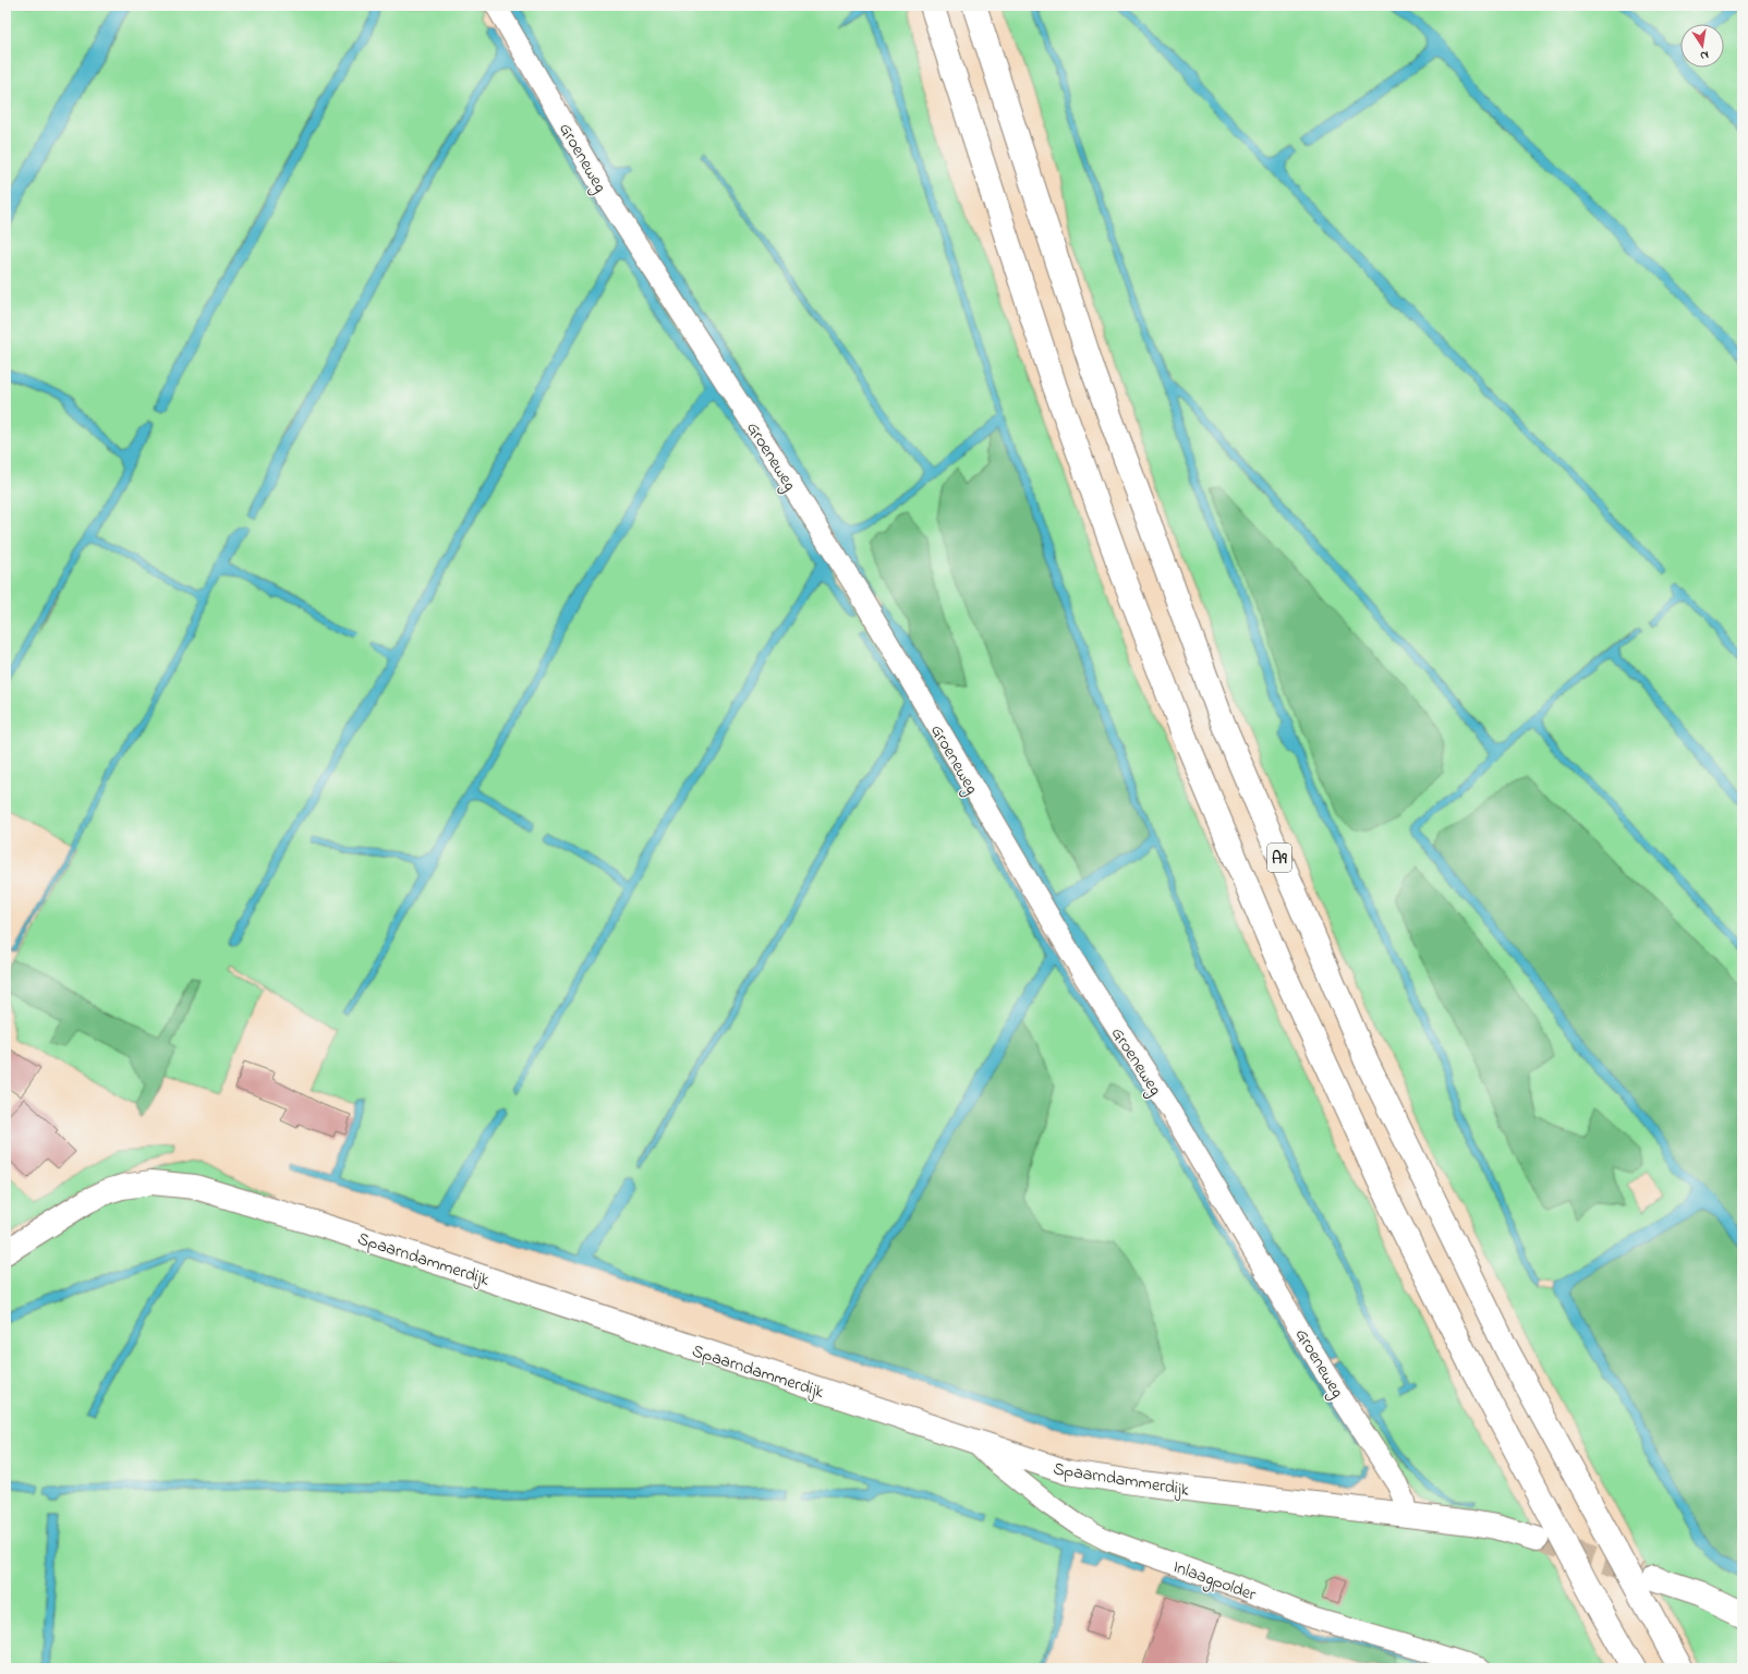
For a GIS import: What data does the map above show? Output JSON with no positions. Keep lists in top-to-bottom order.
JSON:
{
  "streets": {
    "main road": ["A9", "Spaarndammerdijk"],
    "street": ["Groeneweg", "Inlaagpolder"]
  },
  "crossings": [
    ["Groeneweg", "Spaarndammerdijk"],
    ["Spaarndammerdijk", "Inlaagpolder"]
  ],
  "north": "bottom"
}
